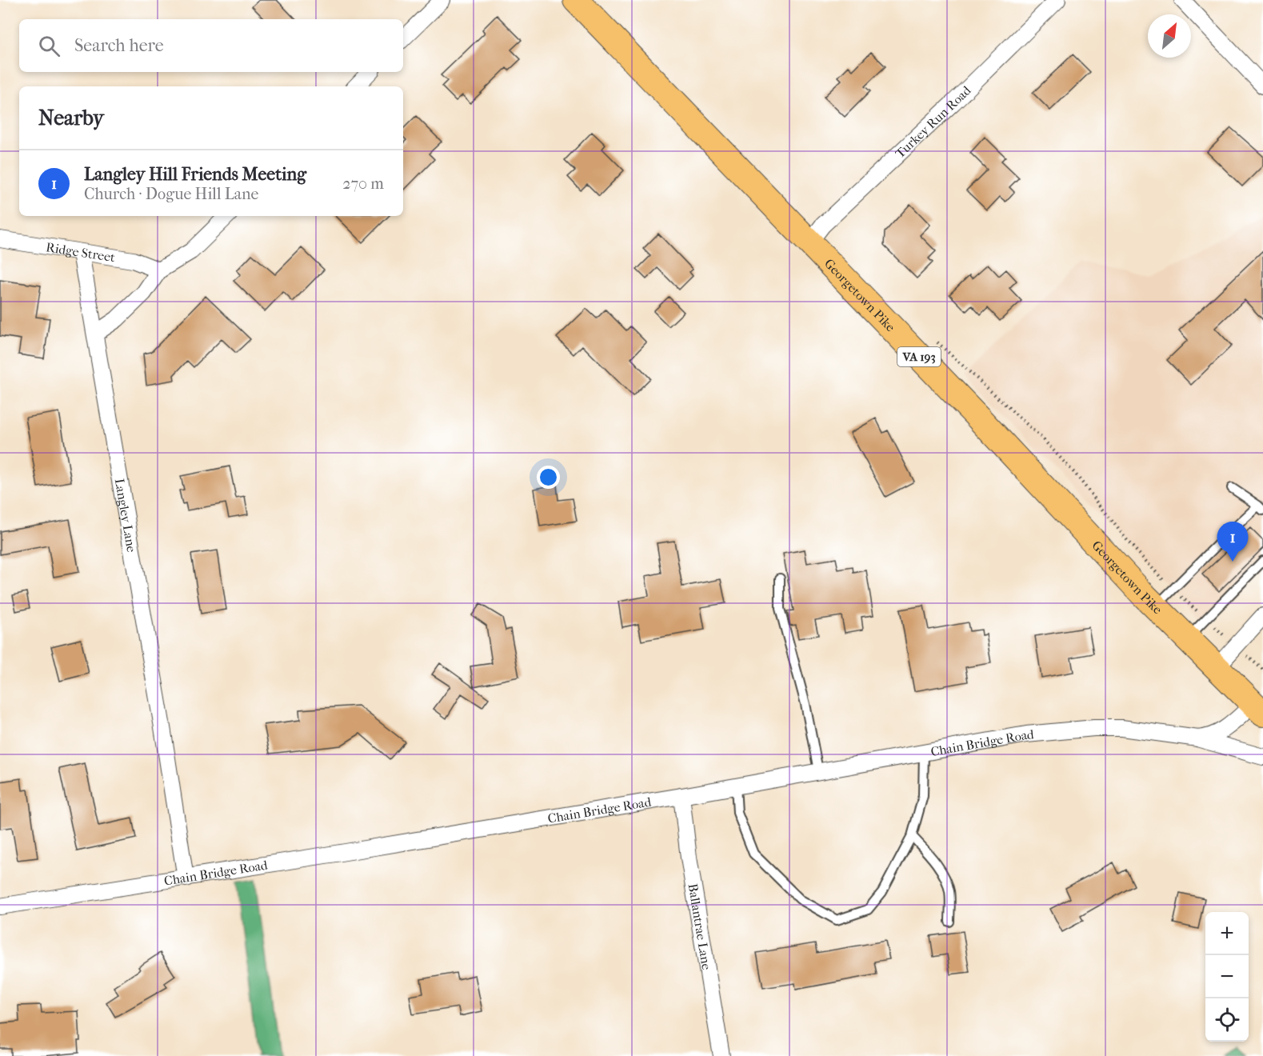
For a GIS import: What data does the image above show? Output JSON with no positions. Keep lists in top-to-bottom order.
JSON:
{
  "streets": {
    "main road": ["Georgetown Pike", "VA 193"],
    "street": [
      "Turkey Run Road",
      "Ridge Street",
      "Langley Lane",
      "Chain Bridge Road",
      "Ballantrae Lane"
    ]
  },
  "crossings": [
    ["Turkey Run Road", "Georgetown Pike"],
    ["Ridge Street", "Langley Lane"],
    ["Georgetown Pike", "Chain Bridge Road"],
    ["Langley Lane", "Chain Bridge Road"],
    ["Chain Bridge Road", "Ballantrae Lane"]
  ],
  "north": "top right",
  "page": {
    "search": "Search here",
    "heading": "Nearby",
    "list": [
      {
        "mark": "1",
        "name": "Langley Hill Friends Meeting",
        "note": "Church · Dogue Hill Lane",
        "value": "270 m"
      }
    ],
    "pins": "1",
    "map_buttons": ["+", "−"]
  }
}
